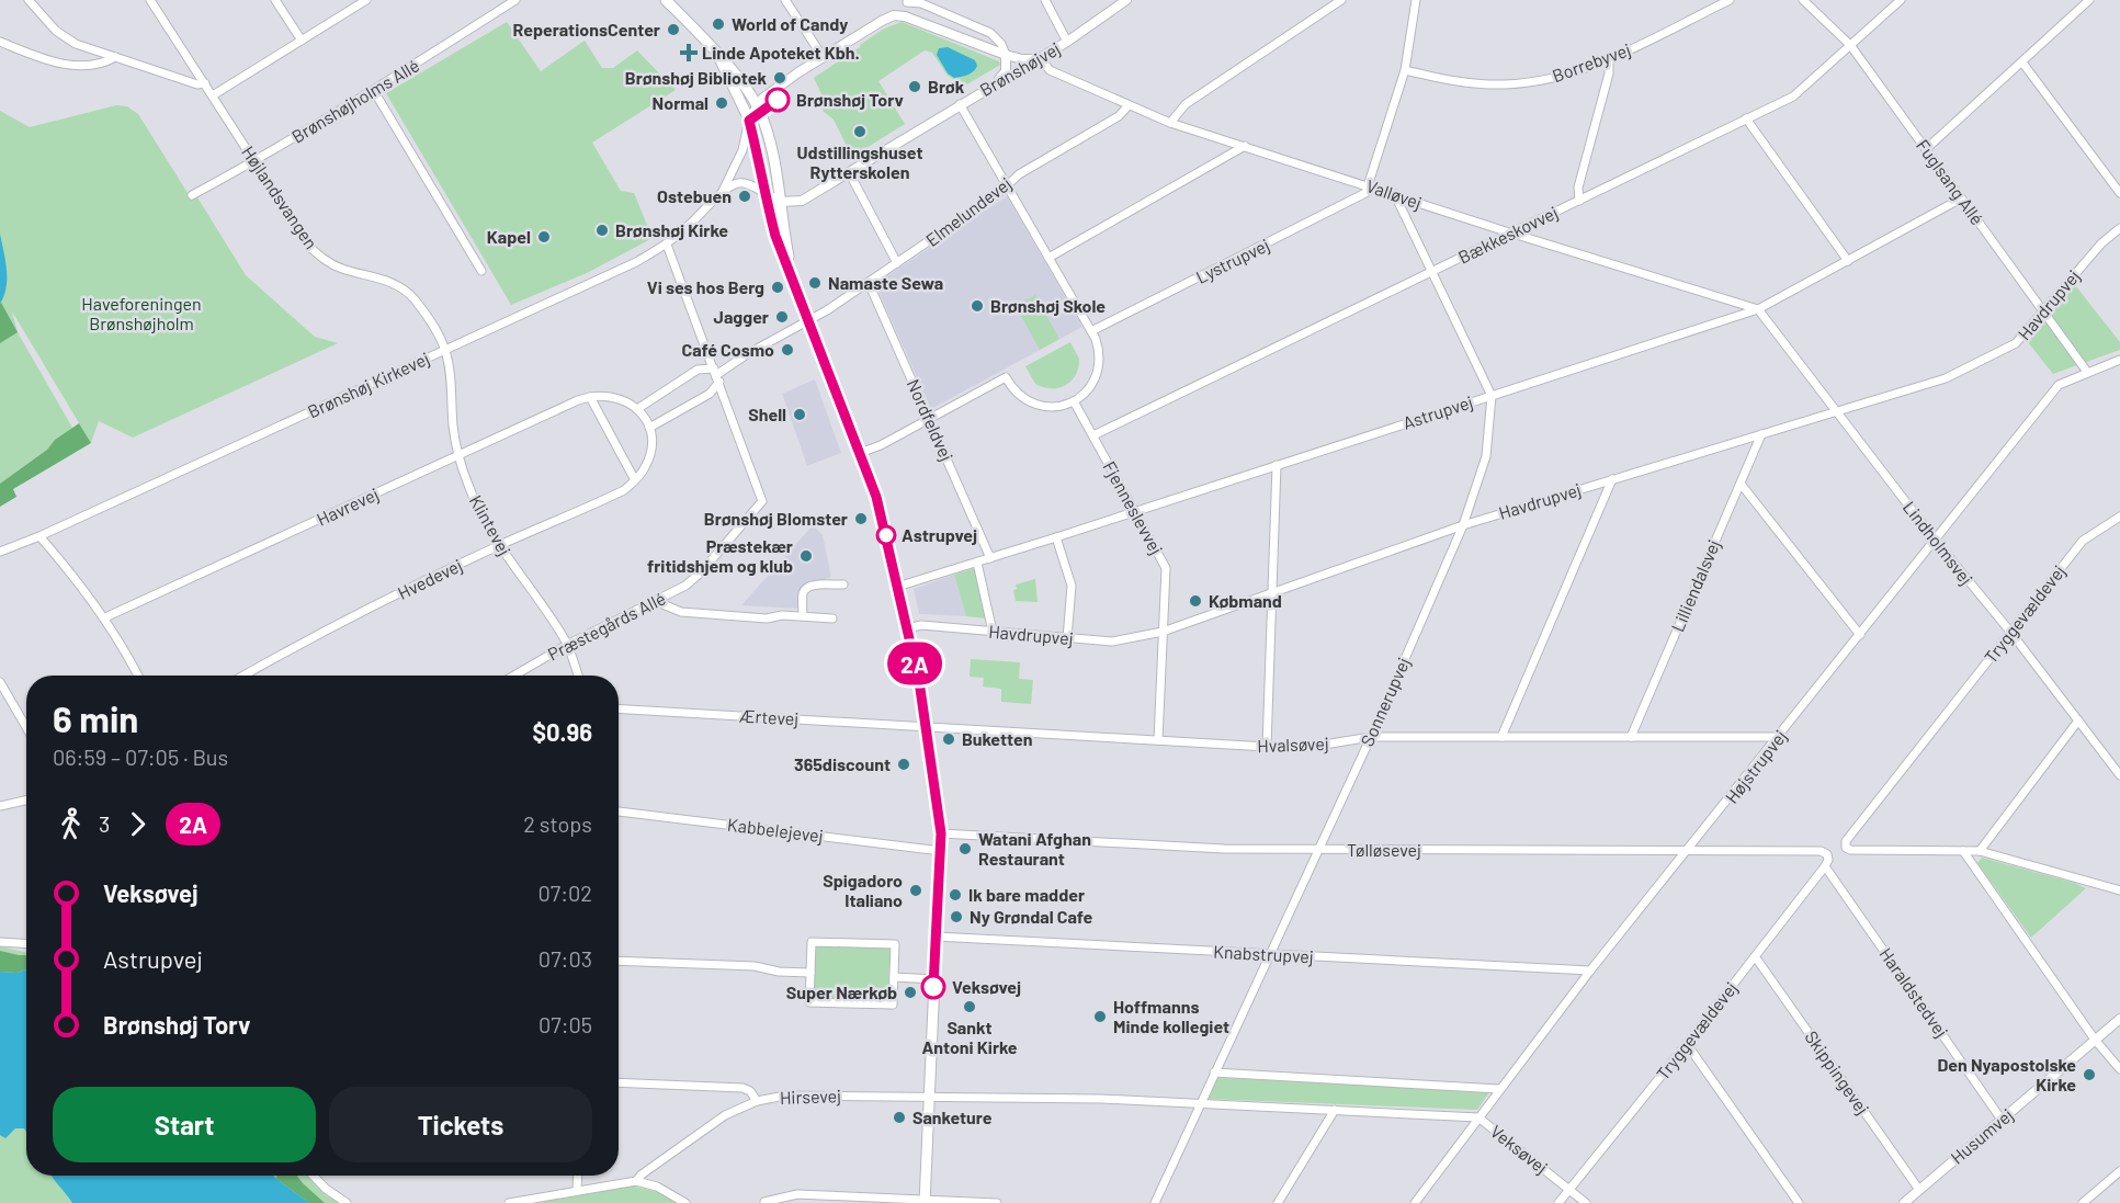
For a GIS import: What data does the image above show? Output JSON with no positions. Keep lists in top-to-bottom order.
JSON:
{
  "streets": {
    "street": [
      "Borrebyvej",
      "Brønshøjvej",
      "Brønshøjholms Allé",
      "Fuglsang Allé",
      "Valløvej",
      "Højlandsvangen",
      "Elmelundevej",
      "Bækkeskovvej",
      "Lystrupvej",
      "Havdrupvej",
      "Brønshøj Kirkevej",
      "Astrupvej",
      "Nordfeldvej",
      "Havrevej",
      "Fjenneslevvej",
      "Klintevej",
      "Lindholmsvej",
      "Hvedevej",
      "Lilliendalsvej",
      "Tryggevældevej",
      "Præstegårds Allé",
      "Sonnerupvej",
      "Ærtevej",
      "Hvalsøvej",
      "Højstrupvej",
      "Kabbelejevej",
      "Tølløsevej",
      "Knabstrupvej",
      "Haraldstedvej",
      "Skippingevej",
      "Hirsevej",
      "Husumvej",
      "Veksøvej"
    ]
  },
  "crossings": [
    ["Brønshøjvej", "Valløvej"],
    ["Brønshøjholms Allé", "Højlandsvangen"],
    ["Fuglsang Allé", "Bækkeskovvej"],
    ["Fuglsang Allé", "Havdrupvej"],
    ["Fuglsang Allé", "Astrupvej"],
    ["Fuglsang Allé", "Højstrupvej"],
    ["Valløvej", "Elmelundevej"],
    ["Valløvej", "Bækkeskovvej"],
    ["Valløvej", "Lystrupvej"],
    ["Valløvej", "Astrupvej"],
    ["Valløvej", "Lindholmsvej"],
    ["Højlandsvangen", "Brønshøj Kirkevej"],
    ["Højlandsvangen", "Klintevej"],
    ["Elmelundevej", "Nordfeldvej"],
    ["Elmelundevej", "Præstegårds Allé"],
    ["Bækkeskovvej", "Fjenneslevvej"],
    ["Havdrupvej", "Fjenneslevvej"],
    ["Havdrupvej", "Lindholmsvej"],
    ["Havdrupvej", "Lilliendalsvej"],
    ["Havdrupvej", "Sonnerupvej"],
    ["Brønshøj Kirkevej", "Klintevej"],
    ["Brønshøj Kirkevej", "Præstegårds Allé"],
    ["Astrupvej", "Nordfeldvej"],
    ["Astrupvej", "Fjenneslevvej"],
    ["Astrupvej", "Lindholmsvej"],
    ["Astrupvej", "Sonnerupvej"],
    ["Havrevej", "Klintevej"],
    ["Fjenneslevvej", "Hvalsøvej"],
    ["Klintevej", "Hvedevej"],
    ["Klintevej", "Præstegårds Allé"],
    ["Lindholmsvej", "Tryggevældevej"],
    ["Lindholmsvej", "Højstrupvej"],
    ["Lilliendalsvej", "Hvalsøvej"],
    ["Tryggevældevej", "Tølløsevej"],
    ["Tryggevældevej", "Haraldstedvej"],
    ["Tryggevældevej", "Skippingevej"],
    ["Tryggevældevej", "Veksøvej"],
    ["Sonnerupvej", "Hvalsøvej"],
    ["Sonnerupvej", "Tølløsevej"],
    ["Sonnerupvej", "Knabstrupvej"],
    ["Sonnerupvej", "Veksøvej"],
    ["Ærtevej", "Hvalsøvej"],
    ["Hvalsøvej", "Højstrupvej"],
    ["Højstrupvej", "Tølløsevej"],
    ["Højstrupvej", "Knabstrupvej"],
    ["Højstrupvej", "Veksøvej"],
    ["Haraldstedvej", "Husumvej"],
    ["Skippingevej", "Husumvej"],
    ["Hirsevej", "Veksøvej"]
  ],
  "parks": ["Haveforeningen Brønshøjholm"],
  "places": {
    "other": [
      "World of Candy",
      "ReperationsCenter",
      "Brønshøj Bibliotek",
      "Brøk",
      "Brønshøj Torv",
      "Normal",
      "Udstillingshuset Rytterskolen",
      "Ostebuen",
      "Brønshøj Kirke",
      "Kapel",
      "Namaste Sewa",
      "Vi ses hos Berg",
      "Brønshøj Skole",
      "Jagger",
      "Café Cosmo",
      "Shell",
      "Brønshøj Blomster",
      "Astrupvej",
      "Præstekær fritidshjem og klub",
      "Købmand",
      "Buketten",
      "365discount",
      "Watani Afghan Restaurant",
      "Spigadoro Italiano",
      "Ik bare madder",
      "Ny Grøndal Cafe",
      "Veksøvej",
      "Super Nærkøb",
      "Sankt Antoni Kirke",
      "Hoffmanns Minde kollegiet",
      "Den Nyapostolske Kirke",
      "Sanketure"
    ],
    "health": ["Linde Apoteket Kbh."]
  },
  "lines": ["bus line 2A"],
  "page": {
    "on_map": "2A",
    "heading": ["6 min", "06:59 – 07:05 · Bus", "$0.96"],
    "legs": ["3", "2A", "2 stops"],
    "list": [
      {
        "name": "Veksøvej",
        "value": "07:02"
      },
      {
        "name": "Astrupvej",
        "value": "07:03"
      },
      {
        "name": "Brønshøj Torv",
        "value": "07:05"
      }
    ],
    "buttons": ["Start", "Tickets"]
  }
}
